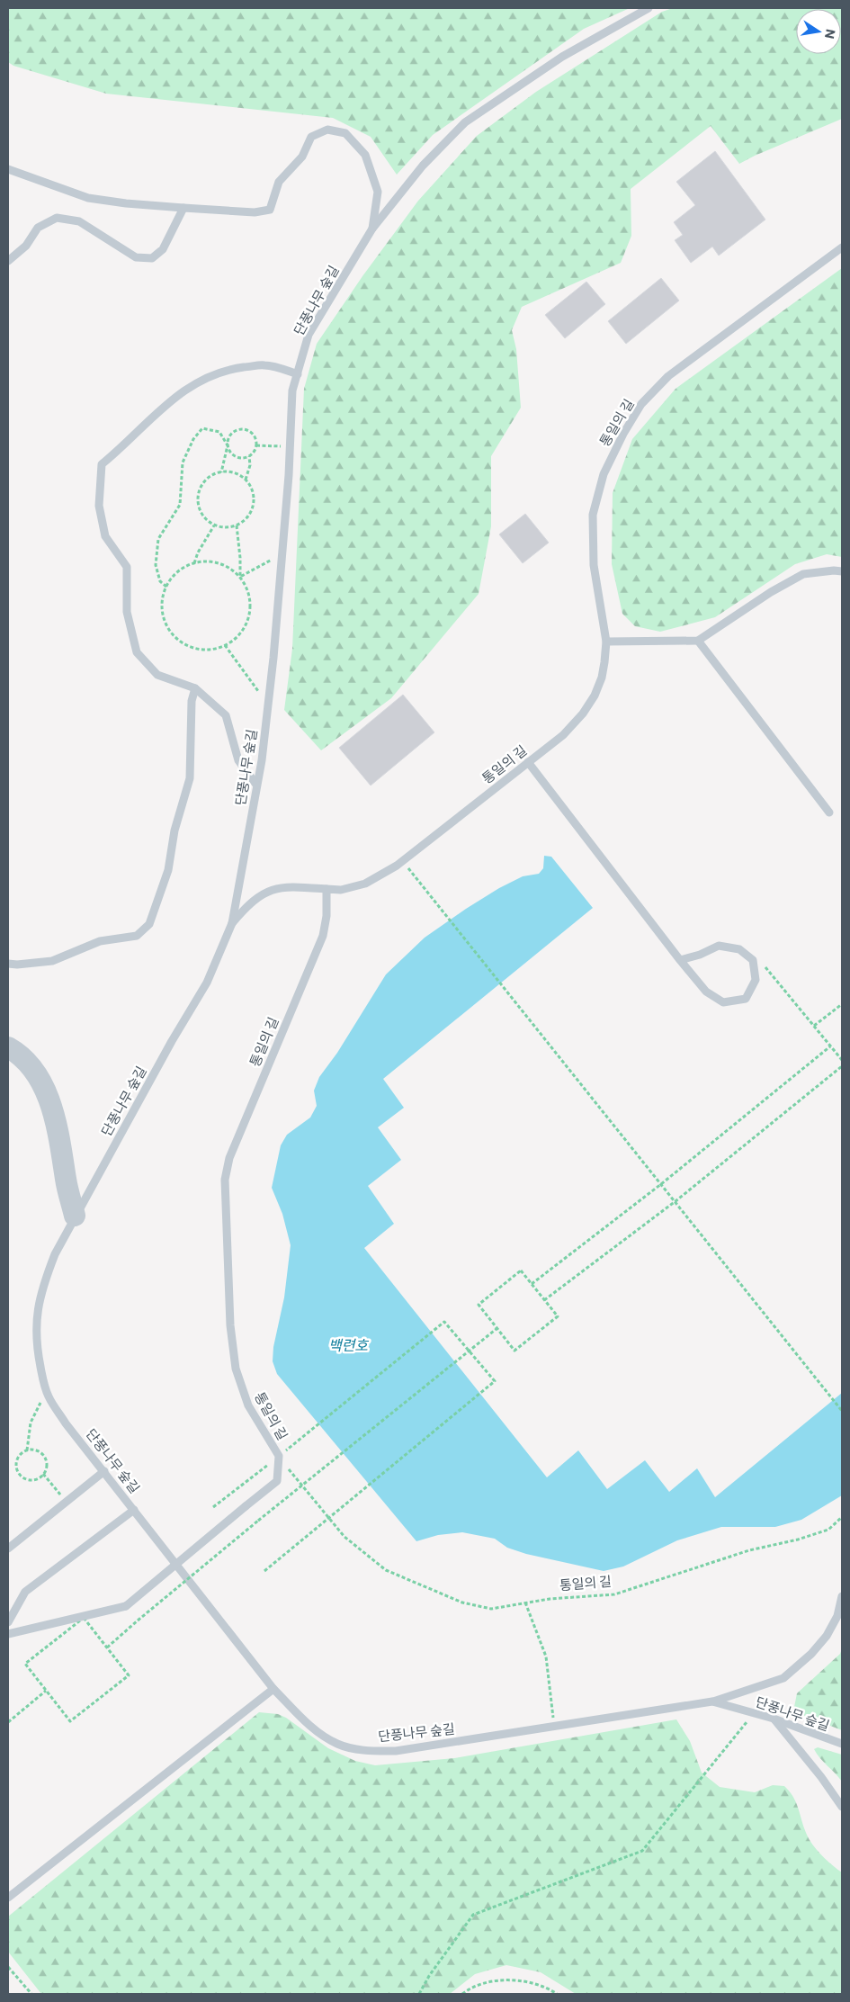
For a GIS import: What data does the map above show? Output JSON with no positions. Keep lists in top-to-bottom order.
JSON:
{
  "streets": {
    "lane": ["단풍나무 숲길", "통일의 길"]
  },
  "water": ["백련호"],
  "north": "right"
}
